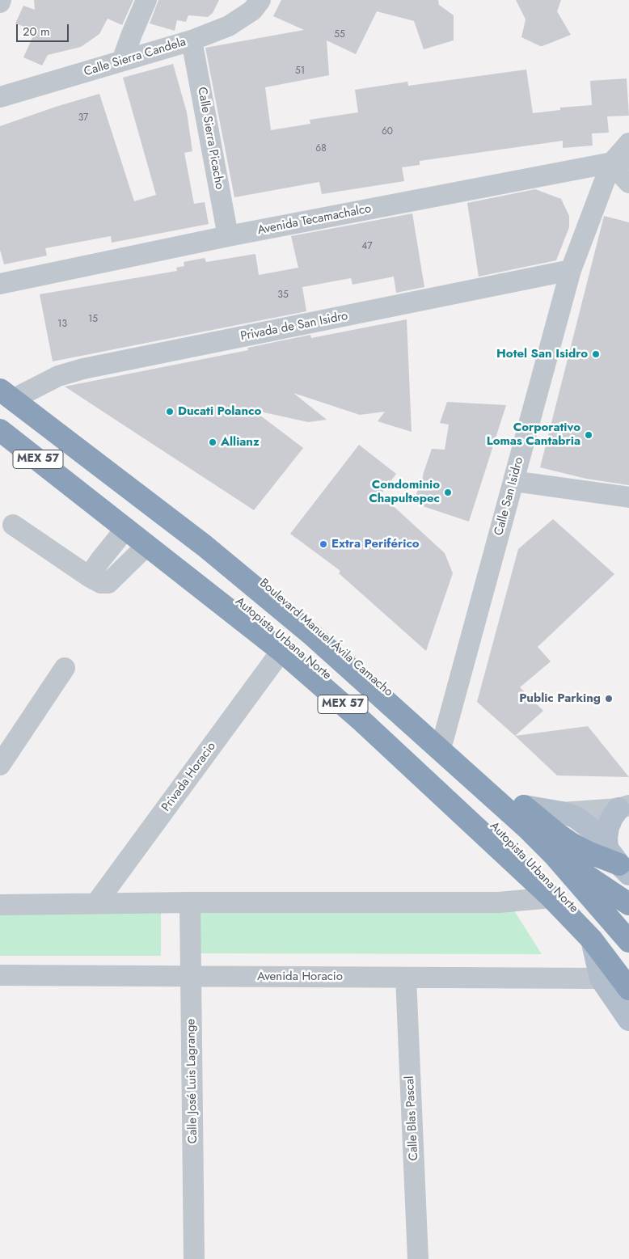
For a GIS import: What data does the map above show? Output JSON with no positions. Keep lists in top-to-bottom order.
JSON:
{
  "streets": {
    "highway": ["MEX 57", "Boulevard Manuel Ávila Camacho", "Autopista Urbana Norte"],
    "street": [
      "Calle Sierra Candela",
      "Calle Sierra Picacho",
      "Avenida Tecamachalco",
      "Privada de San Isidro",
      "Calle San Isidro",
      "Privada Horacio",
      "Avenida Horacio",
      "Calle José Luis Lagrange",
      "Calle Blas Pascal"
    ]
  },
  "crossings": [
    ["Calle Sierra Candela", "Calle Sierra Picacho"],
    ["Calle Sierra Picacho", "Avenida Tecamachalco"],
    ["Avenida Tecamachalco", "Calle San Isidro"],
    ["Privada de San Isidro", "Calle San Isidro"],
    ["Privada de San Isidro", "Boulevard Manuel Ávila Camacho"],
    ["MEX 57", "Privada Horacio"],
    ["Calle San Isidro", "Boulevard Manuel Ávila Camacho"],
    ["Avenida Horacio", "Calle José Luis Lagrange"],
    ["Avenida Horacio", "Calle Blas Pascal"]
  ],
  "places": [
    "Hotel San Isidro",
    "Ducati Polanco",
    "Corporativo Lomas Cantabria",
    "Allianz",
    "Condominio Chapultepec",
    "Extra Periférico",
    "Public Parking"
  ],
  "house_numbers": [
    "55",
    "51",
    "37",
    "60",
    "68",
    "47",
    "35",
    "15",
    "13"
  ],
  "scale_bar": "20 m"
}
